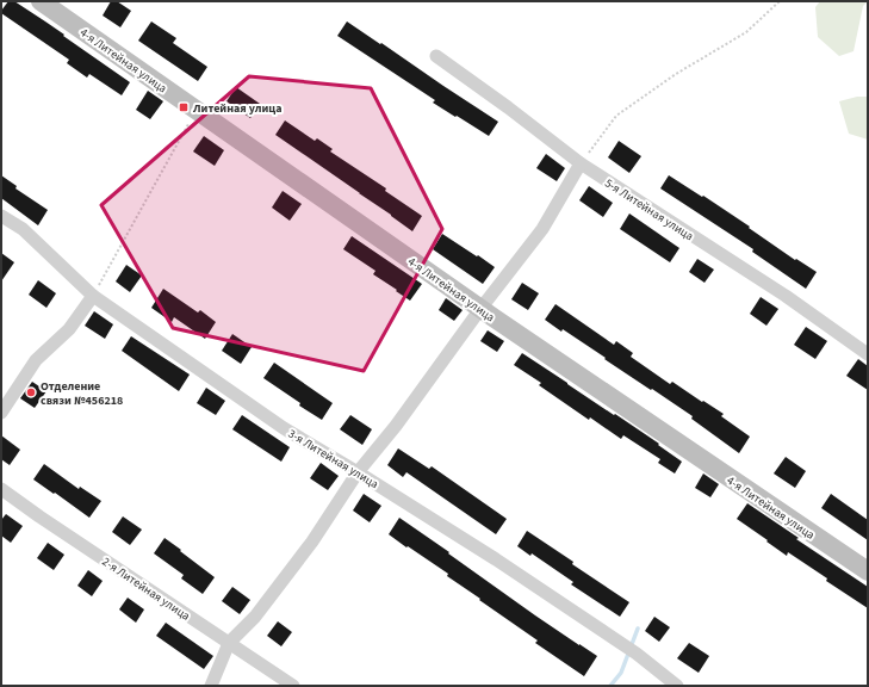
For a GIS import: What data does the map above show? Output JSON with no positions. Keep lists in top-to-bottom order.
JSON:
{
  "streets": {
    "street": [
      "4-я Литейная улица",
      "5-я Литейная улица",
      "3-я Литейная улица",
      "2-я Литейная улица"
    ]
  },
  "places": {
    "transit": ["Литейная улица"],
    "other": ["Отделение связи №456218"]
  }
}
